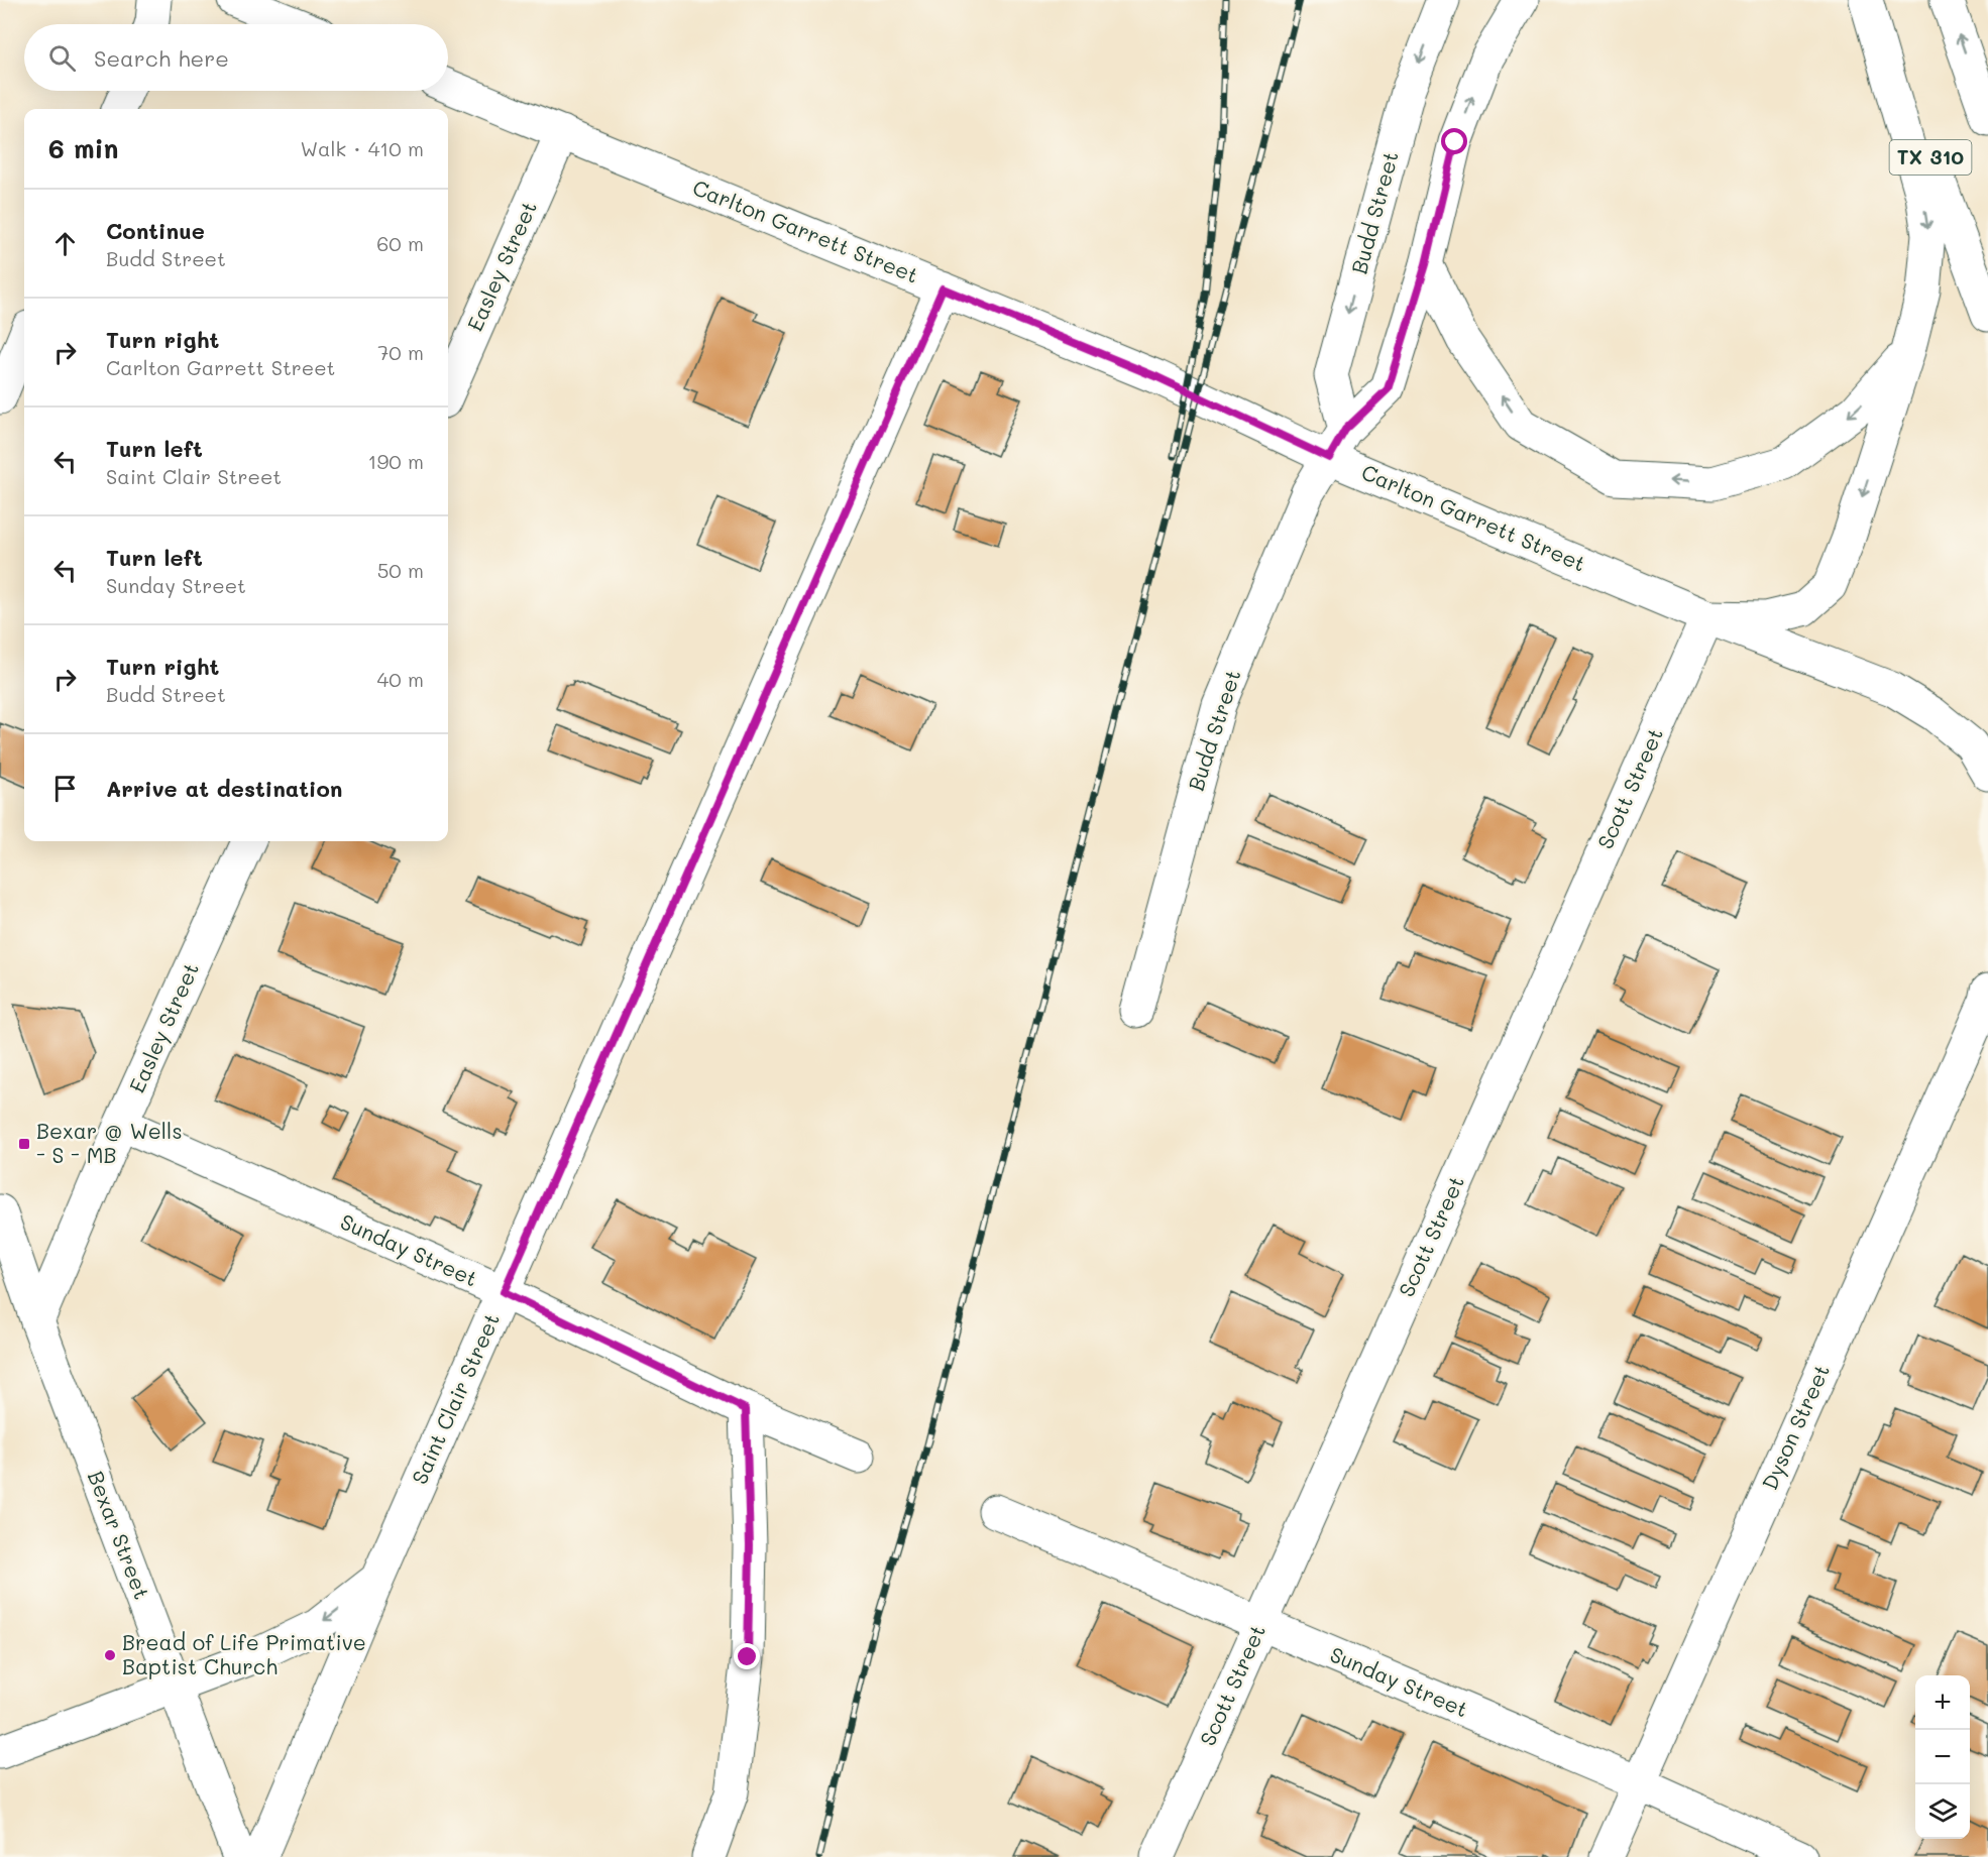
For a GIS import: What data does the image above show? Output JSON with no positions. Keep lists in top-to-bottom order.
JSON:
{
  "streets": {
    "street": [
      "TX 310",
      "Budd Street",
      "Carlton Garrett Street",
      "Easley Street",
      "Scott Street",
      "Sunday Street",
      "Saint Clair Street",
      "Dyson Street",
      "Bexar Street"
    ]
  },
  "crossings": [
    ["Budd Street", "Carlton Garrett Street"],
    ["Carlton Garrett Street", "Easley Street"],
    ["Carlton Garrett Street", "Scott Street"],
    ["Carlton Garrett Street", "Saint Clair Street"],
    ["Easley Street", "Sunday Street"],
    ["Easley Street", "Bexar Street"],
    ["Scott Street", "Sunday Street"],
    ["Sunday Street", "Saint Clair Street"],
    ["Sunday Street", "Dyson Street"],
    ["Saint Clair Street", "Bexar Street"]
  ],
  "places": {
    "transit": ["Bexar @ Wells - S - MB"],
    "other": ["Bread of Life Primative Baptist Church"]
  },
  "page": {
    "search": "Search here",
    "heading": ["6 min", "Walk · 410 m"],
    "list": [
      ["Continue", "Budd Street", "60 m"],
      ["Turn right", "Carlton Garrett Street", "70 m"],
      ["Turn left", "Saint Clair Street", "190 m"],
      ["Turn left", "Sunday Street", "50 m"],
      ["Turn right", "Budd Street", "40 m"],
      "Arrive at destination"
    ],
    "map_buttons": ["+", "−"]
  }
}
